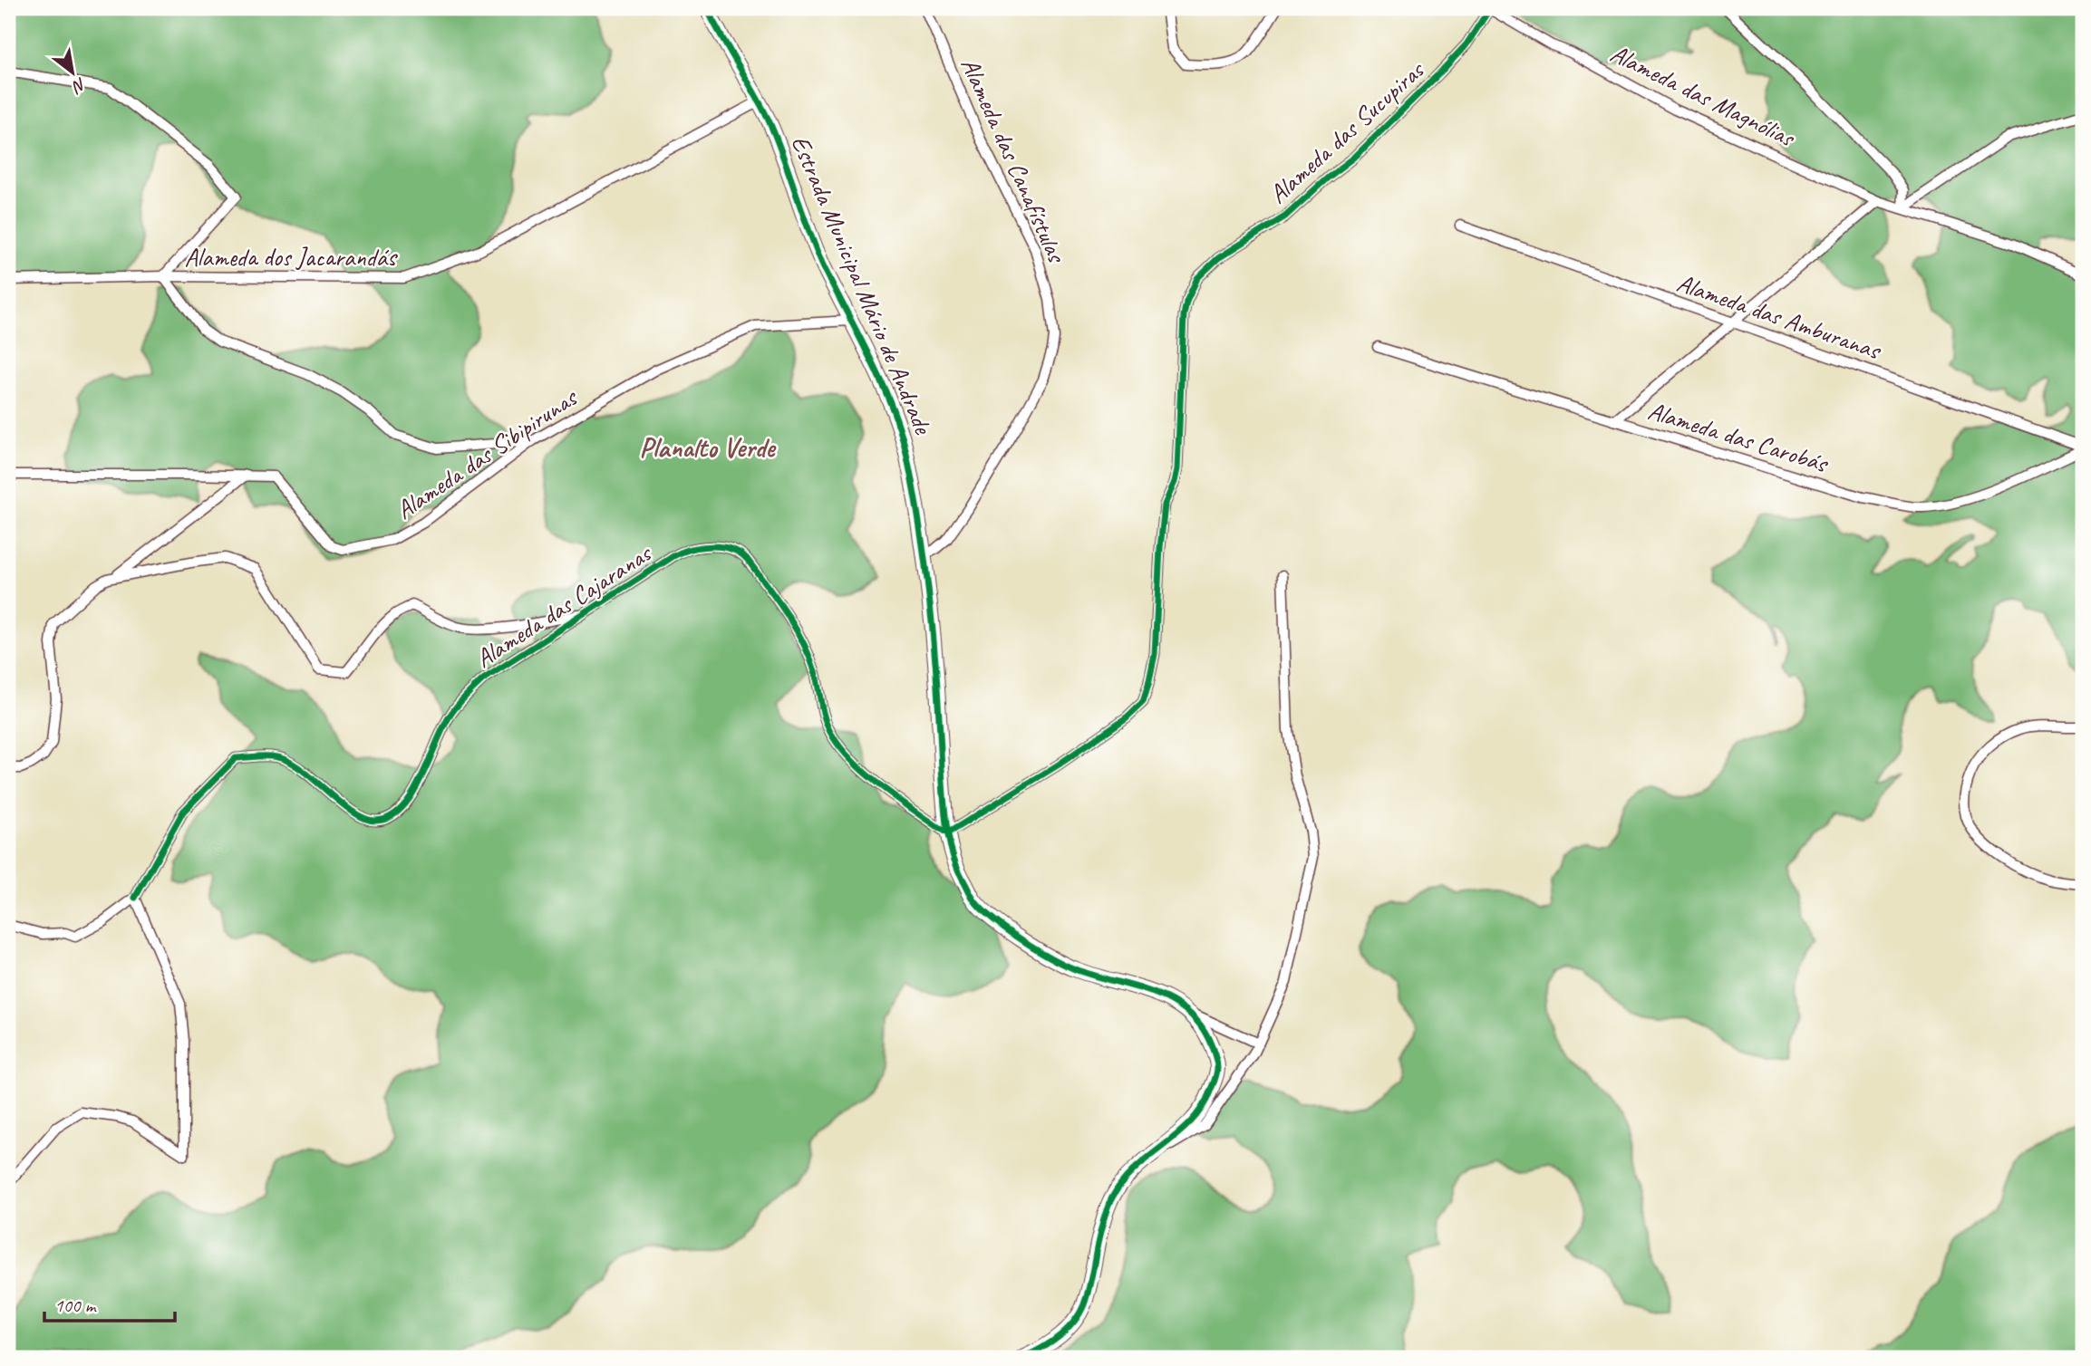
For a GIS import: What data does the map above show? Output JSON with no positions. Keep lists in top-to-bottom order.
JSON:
{
  "streets": {
    "street": [
      "Alameda das Magnólias",
      "Alameda das Sucupiras",
      "Alameda das Canafístulas",
      "Alameda dos Jacarandás",
      "Estrada Municipal Mário de Andrade",
      "Alameda das Amburanas",
      "Alameda das Carobás",
      "Alameda das Sibipirunas",
      "Alameda das Cajaranas"
    ]
  },
  "crossings": [
    ["Alameda das Magnólias", "Alameda das Sucupiras"],
    ["Alameda das Sucupiras", "Estrada Municipal Mário de Andrade"],
    ["Alameda das Sucupiras", "Alameda das Cajaranas"],
    ["Alameda das Canafístulas", "Estrada Municipal Mário de Andrade"],
    ["Alameda dos Jacarandás", "Estrada Municipal Mário de Andrade"],
    ["Estrada Municipal Mário de Andrade", "Alameda das Sibipirunas"],
    ["Estrada Municipal Mário de Andrade", "Alameda das Cajaranas"],
    ["Alameda das Amburanas", "Alameda das Carobás"]
  ],
  "districts": ["Planalto Verde"],
  "scale_bar": "100 m",
  "north": "bottom right"
}
